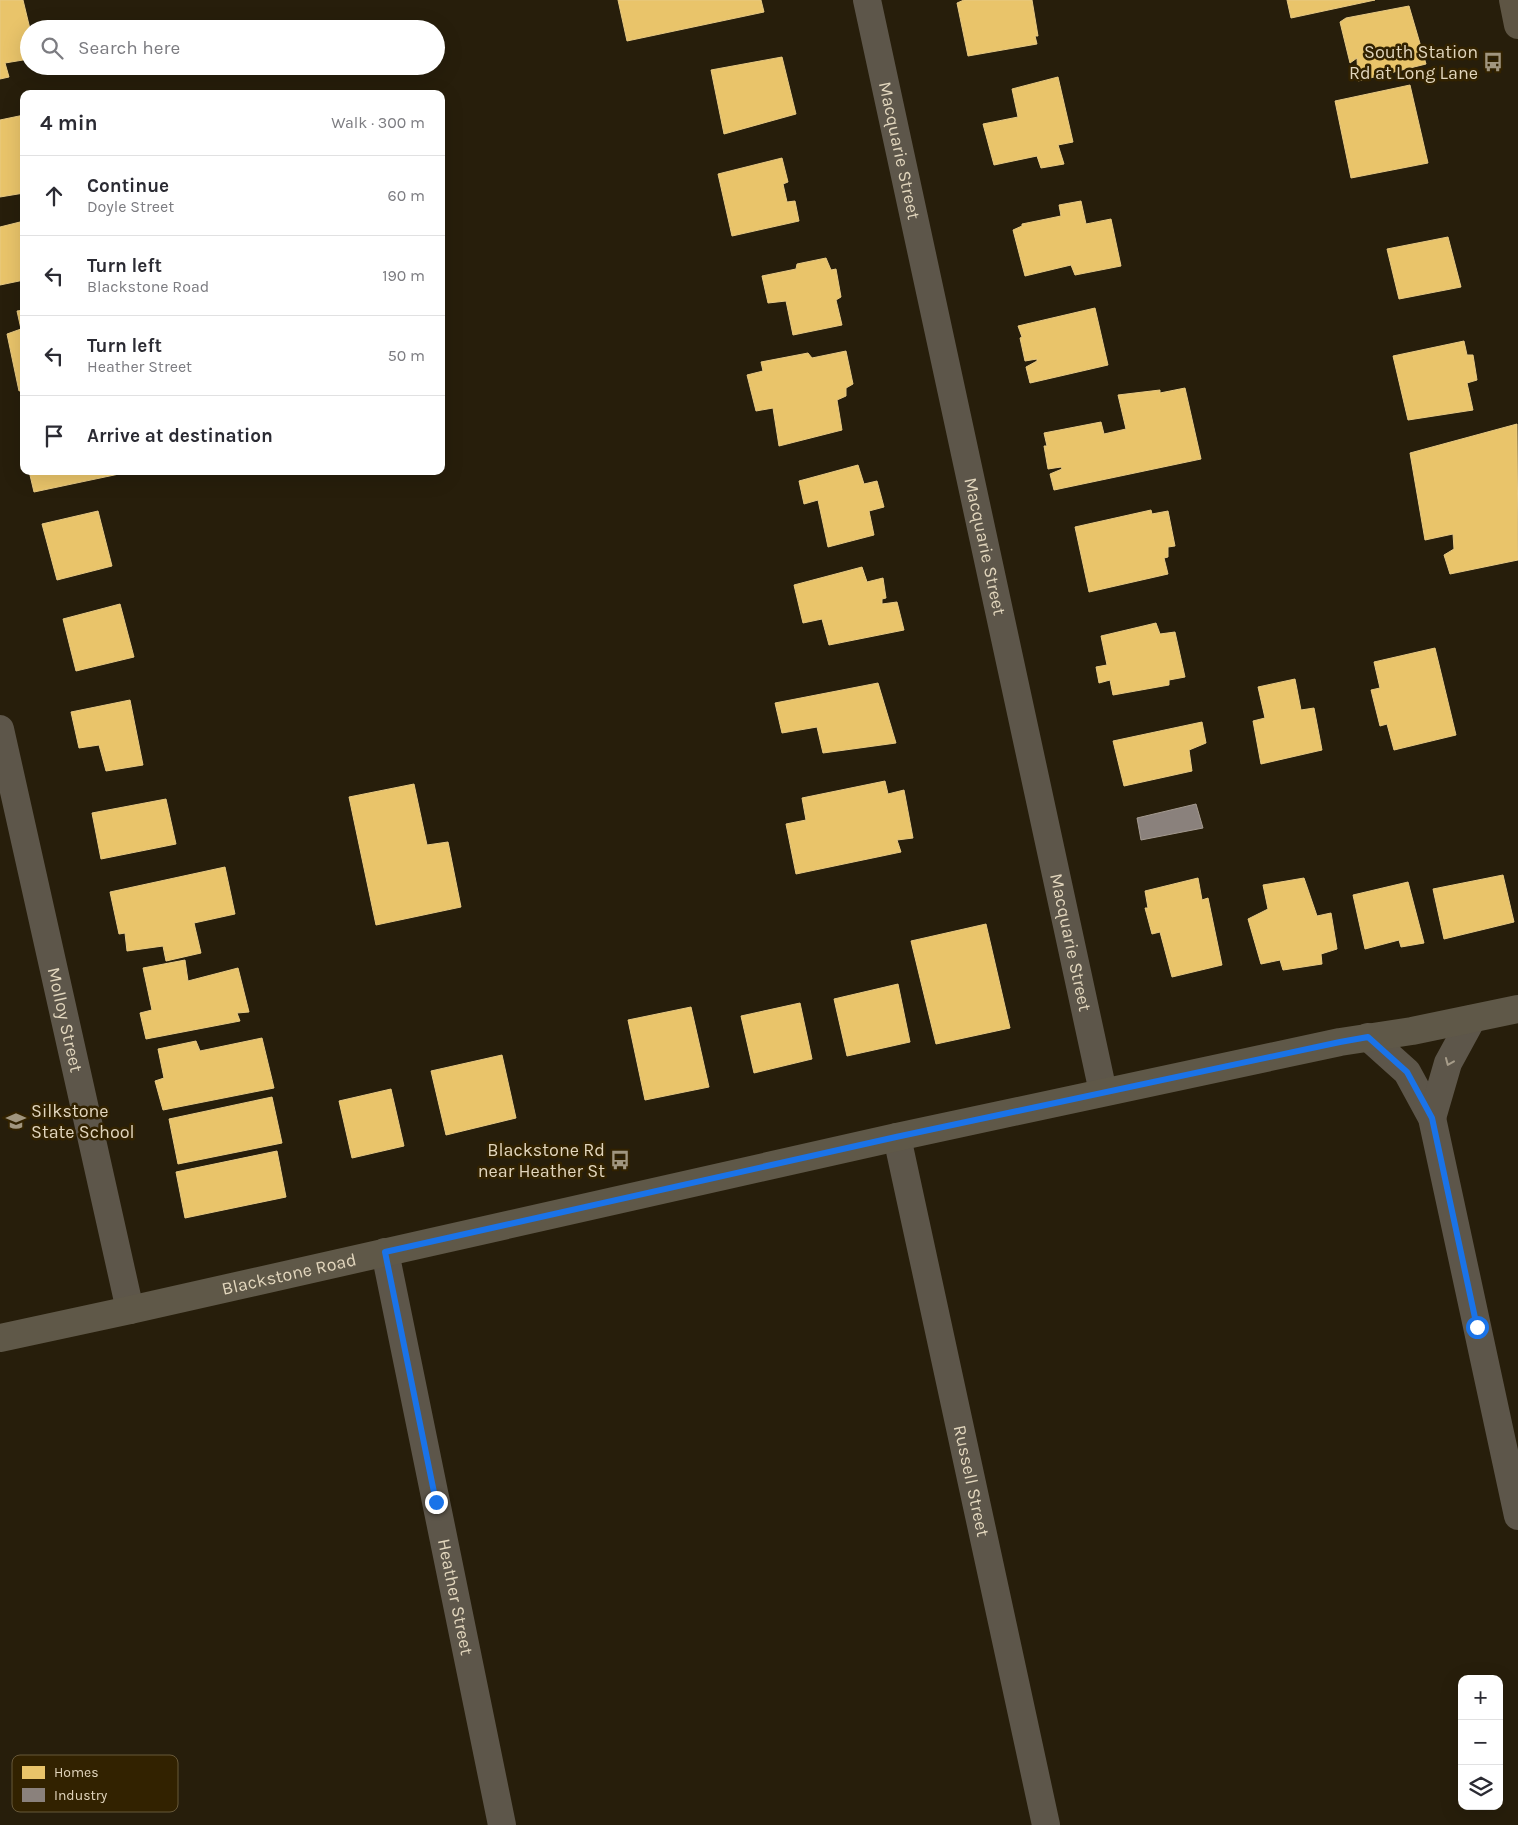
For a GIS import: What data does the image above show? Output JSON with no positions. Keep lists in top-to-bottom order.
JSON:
{
  "streets": {
    "main road": ["Blackstone Road"],
    "street": [
      "Macquarie Street",
      "Molloy Street",
      "Russell Street",
      "Heather Street"
    ]
  },
  "crossings": [
    ["Macquarie Street", "Blackstone Road"],
    ["Molloy Street", "Blackstone Road"],
    ["Blackstone Road", "Russell Street"],
    ["Blackstone Road", "Heather Street"]
  ],
  "places": {
    "bus stop": ["South Station Rd at Long Lane", "Blackstone Rd near Heather St"],
    "school or university": ["Silkstone State School"]
  },
  "legend": ["Homes", "Industry"],
  "page": {
    "search": "Search here",
    "heading": ["4 min", "Walk · 300 m"],
    "list": [
      ["Continue", "Doyle Street", "60 m"],
      ["Turn left", "Blackstone Road", "190 m"],
      ["Turn left", "Heather Street", "50 m"],
      "Arrive at destination"
    ],
    "map_buttons": ["+", "−"]
  }
}
